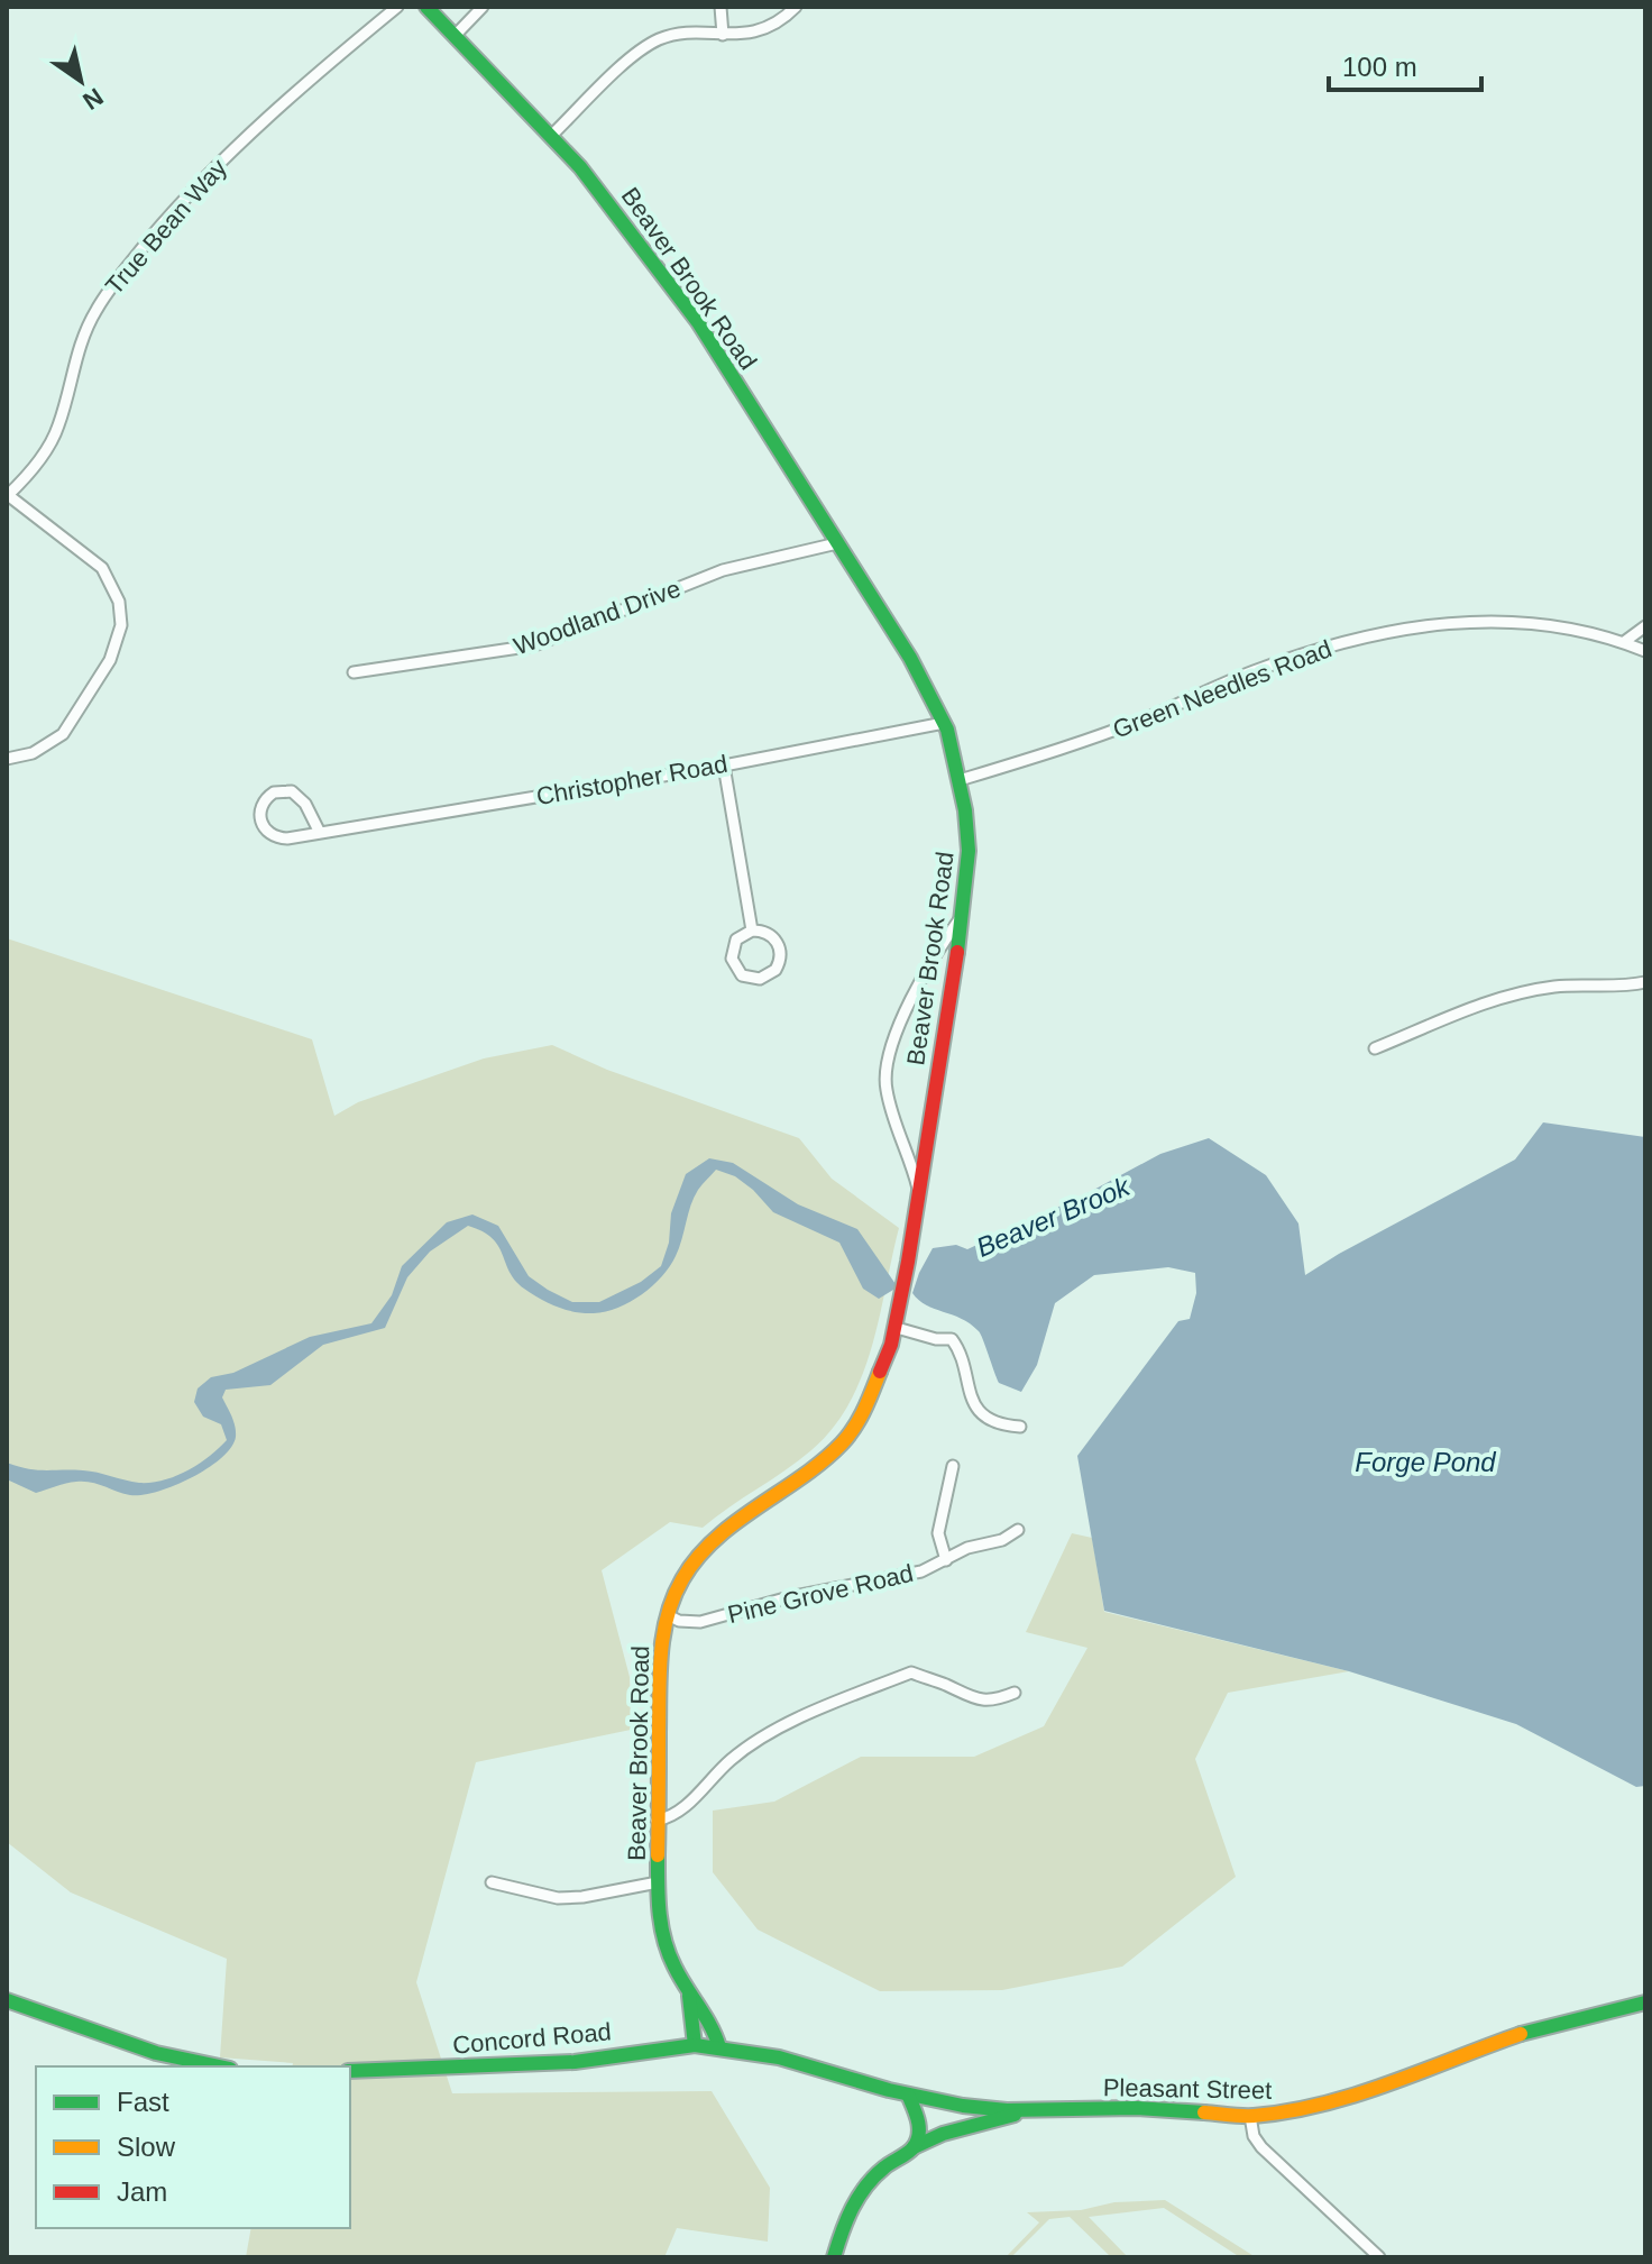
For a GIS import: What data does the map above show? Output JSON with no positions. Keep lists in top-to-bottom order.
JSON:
{
  "streets": {
    "street": [
      "True Bean Way",
      "Beaver Brook Road",
      "Woodland Drive",
      "Green Needles Road",
      "Christopher Road",
      "Pine Grove Road",
      "Concord Road",
      "Pleasant Street"
    ]
  },
  "crossings": [
    ["Beaver Brook Road", "Woodland Drive"],
    ["Beaver Brook Road", "Green Needles Road"],
    ["Beaver Brook Road", "Christopher Road"],
    ["Beaver Brook Road", "Pine Grove Road"],
    ["Beaver Brook Road", "Concord Road"],
    ["Beaver Brook Road", "Pleasant Street"],
    ["Concord Road", "Pleasant Street"]
  ],
  "water": ["Beaver Brook", "Forge Pond"],
  "legend": ["Fast", "Slow", "Jam"],
  "scale_bar": "100 m",
  "north": "bottom right"
}
